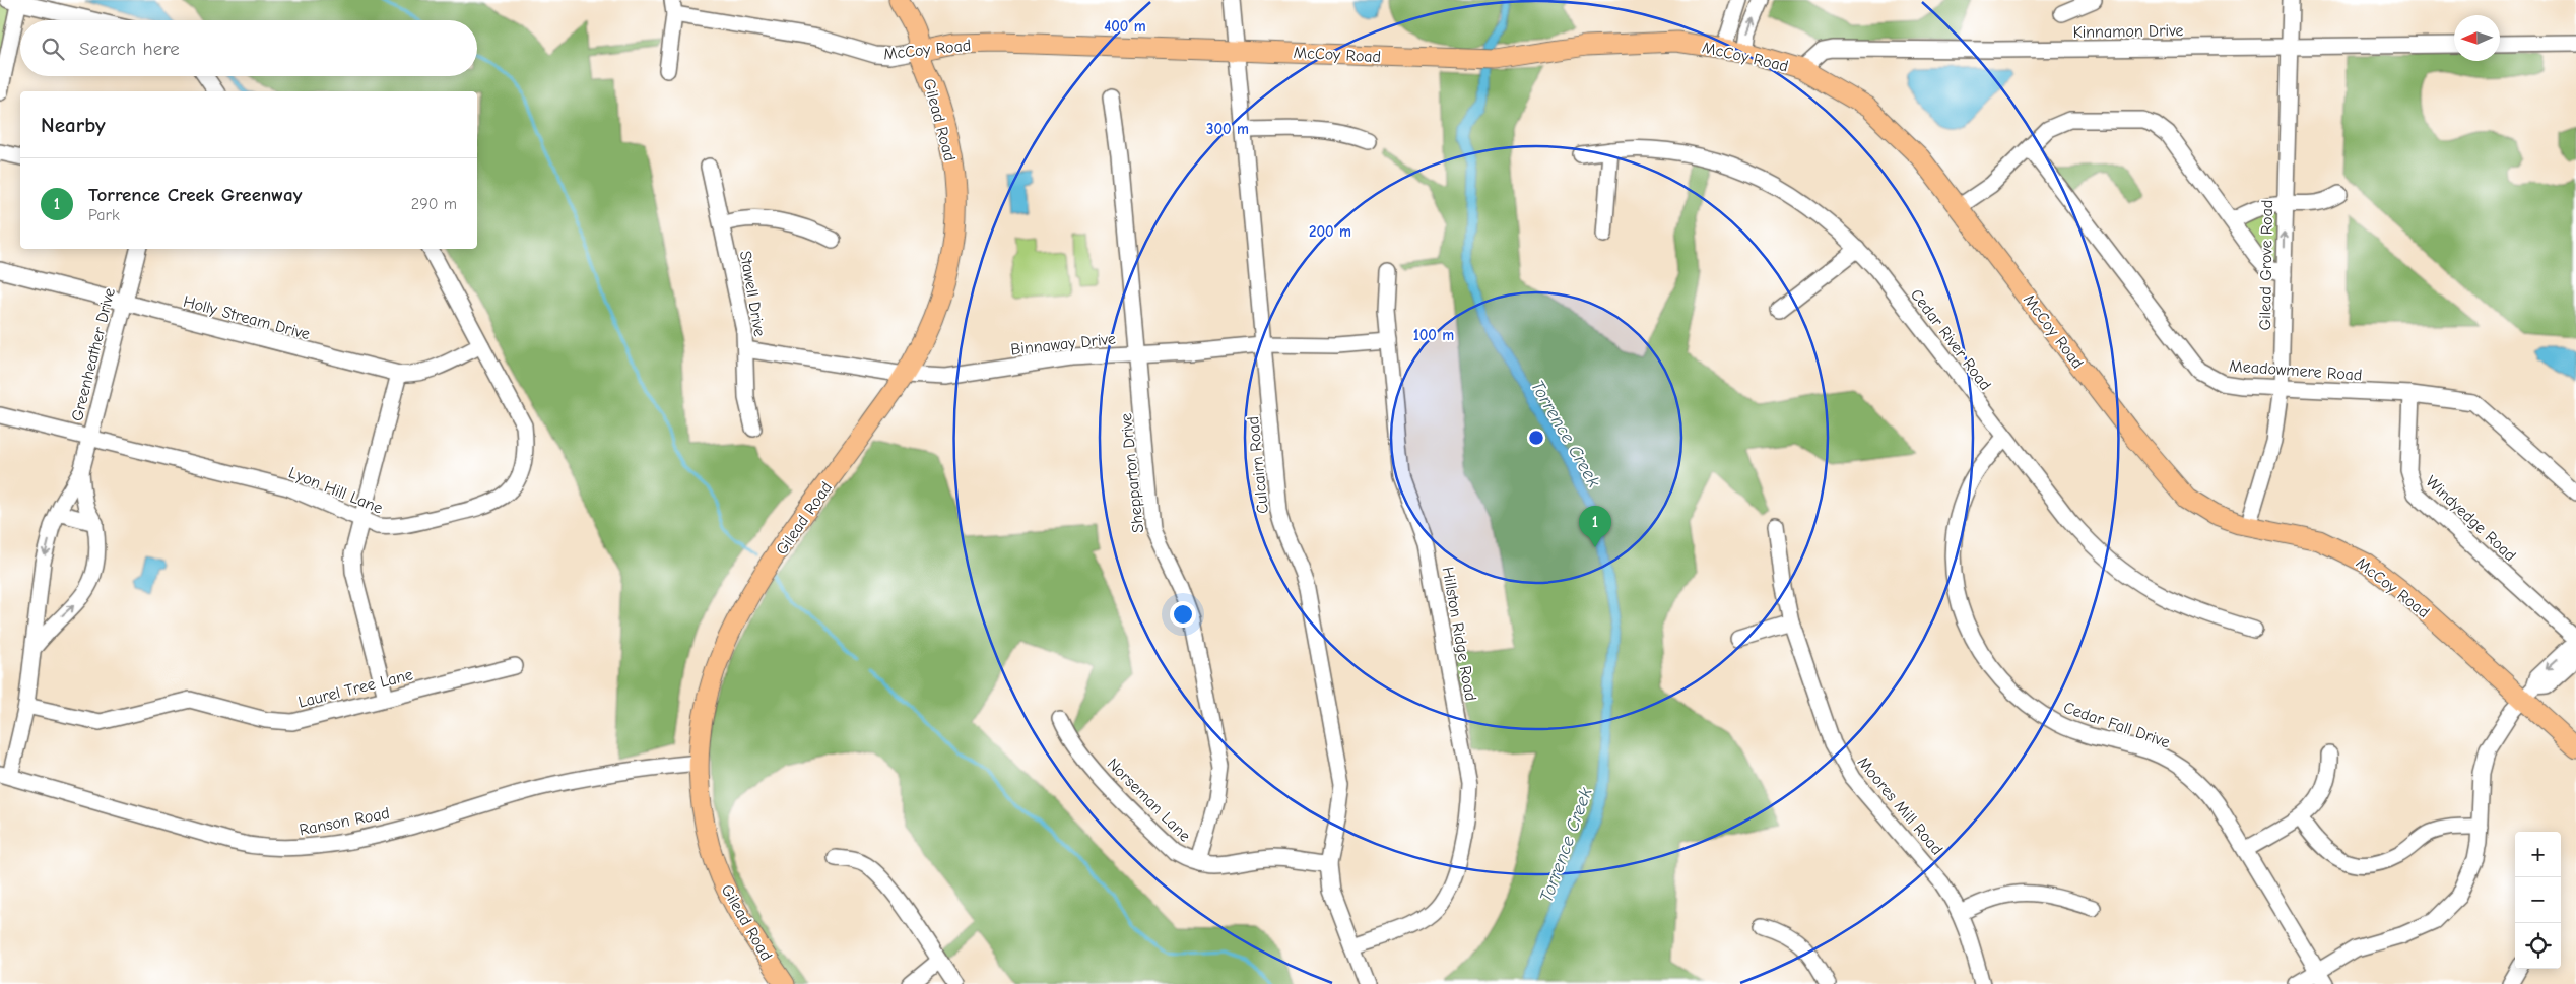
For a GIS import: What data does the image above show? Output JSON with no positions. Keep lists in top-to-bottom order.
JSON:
{
  "streets": {
    "main road": ["McCoy Road", "Gilead Road"],
    "street": [
      "Kinnamon Drive",
      "Gilead Grove Road",
      "Stawell Drive",
      "Holly Stream Drive",
      "Cedar River Road",
      "Binnaway Drive",
      "Greenheather Drive",
      "Meadowmere Road",
      "Culcairn Road",
      "Shepparton Drive",
      "Lyon Hill Lane",
      "Windyedge Road",
      "Hillston Ridge Road",
      "Laurel Tree Lane",
      "Cedar Fall Drive",
      "Norseman Lane",
      "Moores Mill Road",
      "Ranson Road"
    ]
  },
  "crossings": [
    ["Kinnamon Drive", "McCoy Road"],
    ["Kinnamon Drive", "Gilead Grove Road"],
    ["McCoy Road", "Gilead Road"],
    ["McCoy Road", "Gilead Grove Road"],
    ["McCoy Road", "Culcairn Road"],
    ["Gilead Road", "Binnaway Drive"],
    ["Gilead Road", "Ranson Road"],
    ["Gilead Grove Road", "Meadowmere Road"],
    ["Stawell Drive", "Binnaway Drive"],
    ["Holly Stream Drive", "Greenheather Drive"],
    ["Holly Stream Drive", "Lyon Hill Lane"],
    ["Cedar River Road", "Cedar Fall Drive"],
    ["Binnaway Drive", "Culcairn Road"],
    ["Binnaway Drive", "Shepparton Drive"],
    ["Binnaway Drive", "Hillston Ridge Road"],
    ["Greenheather Drive", "Lyon Hill Lane"],
    ["Greenheather Drive", "Laurel Tree Lane"],
    ["Greenheather Drive", "Ranson Road"],
    ["Meadowmere Road", "Windyedge Road"],
    ["Culcairn Road", "Hillston Ridge Road"],
    ["Culcairn Road", "Norseman Lane"],
    ["Shepparton Drive", "Norseman Lane"]
  ],
  "water": ["Torrence Creek"],
  "north": "left",
  "page": {
    "search": "Search here",
    "heading": "Nearby",
    "list": [
      {
        "mark": "1",
        "name": "Torrence Creek Greenway",
        "note": "Park",
        "value": "290 m"
      }
    ],
    "pins": "1",
    "map_buttons": ["+", "−"]
  },
  "rings": [
    "400 m",
    "300 m",
    "200 m",
    "100 m"
  ]
}
